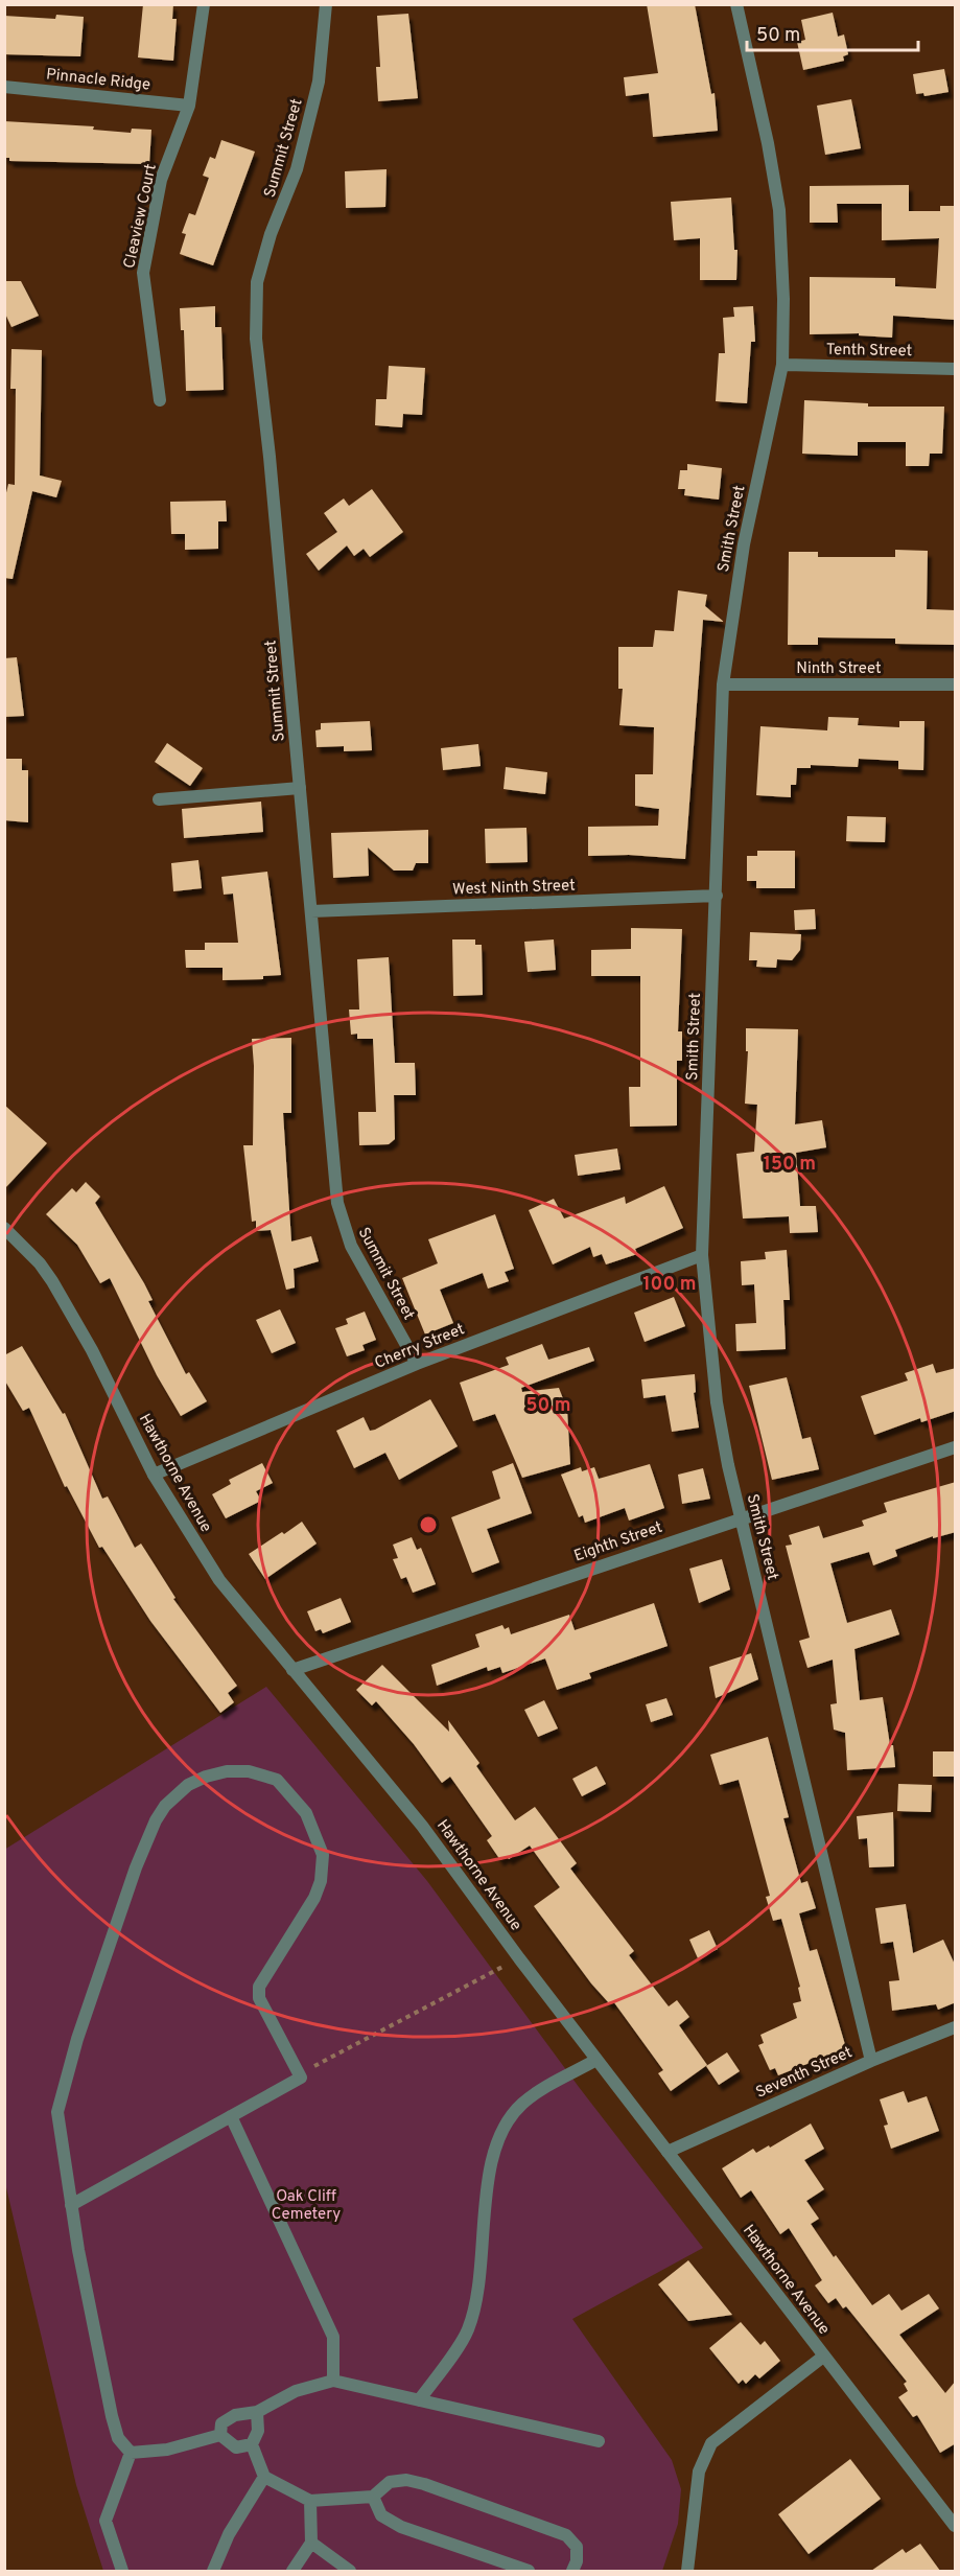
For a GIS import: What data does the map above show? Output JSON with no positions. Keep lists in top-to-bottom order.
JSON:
{
  "streets": {
    "street": [
      "Pinnacle Ridge",
      "Summit Street",
      "Cleaview Court",
      "Tenth Street",
      "Smith Street",
      "Ninth Street",
      "West Ninth Street",
      "Cherry Street",
      "Hawthorne Avenue",
      "Eighth Street",
      "Seventh Street"
    ]
  },
  "crossings": [
    ["Pinnacle Ridge", "Cleaview Court"],
    ["Summit Street", "West Ninth Street"],
    ["Summit Street", "Cherry Street"],
    ["Tenth Street", "Smith Street"],
    ["Smith Street", "Ninth Street"],
    ["Smith Street", "West Ninth Street"],
    ["Smith Street", "Cherry Street"],
    ["Smith Street", "Eighth Street"],
    ["Smith Street", "Seventh Street"],
    ["Cherry Street", "Hawthorne Avenue"],
    ["Hawthorne Avenue", "Eighth Street"],
    ["Hawthorne Avenue", "Seventh Street"]
  ],
  "parks": ["Oak Cliff Cemetery"],
  "scale_bar": "50 m",
  "rings": ["150 m", "100 m", "50 m"]
}
